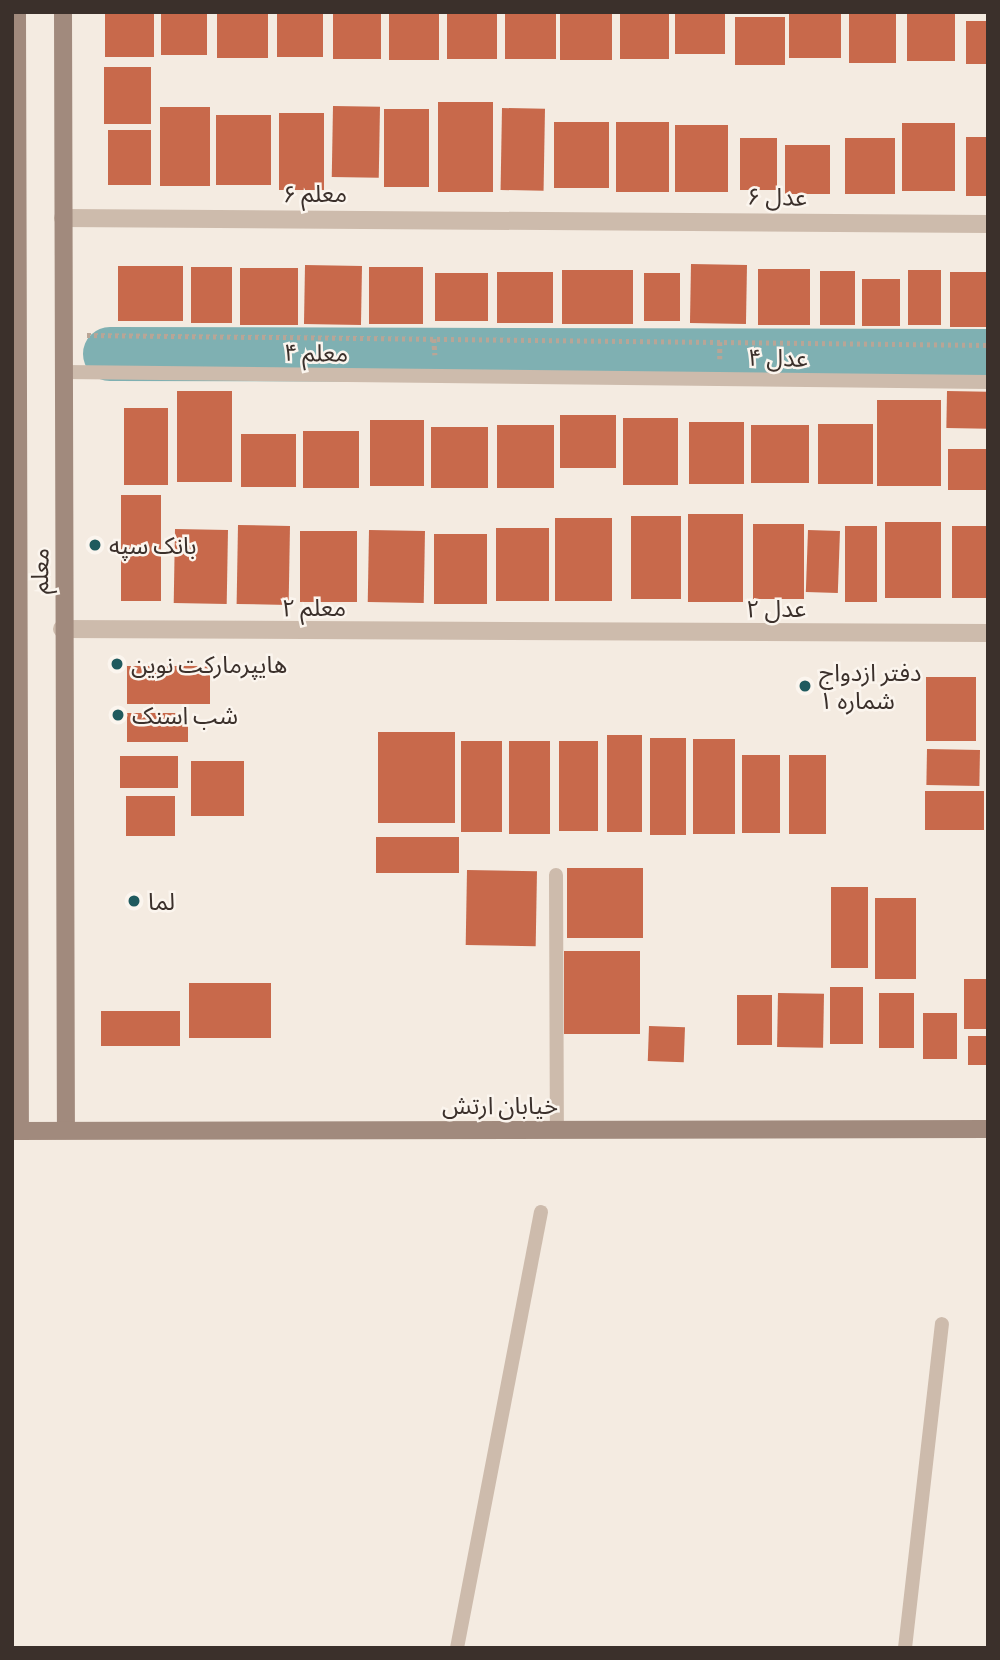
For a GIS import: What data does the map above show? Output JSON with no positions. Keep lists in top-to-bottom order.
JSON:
{
  "streets": {
    "main road": ["معلم", "خیابان ارتش"],
    "street": [
      "معلم ۶",
      "عدل ۶",
      "معلم ۲",
      "عدل ۲"
    ],
    "lane": ["معلم ۴", "عدل ۴"]
  },
  "crossings": [
    ["معلم ۶", "عدل ۶"],
    ["معلم ۶", "معلم"],
    ["معلم ۴", "عدل ۴"],
    ["معلم ۴", "معلم"],
    ["معلم", "معلم ۲"],
    ["معلم", "خیابان ارتش"],
    ["معلم ۲", "عدل ۲"]
  ],
  "places": [
    "بانک سپه",
    "هایپرمارکت نوین",
    "دفتر ازدواج شماره ۱",
    "شب اسنک",
    "لما"
  ]
}
